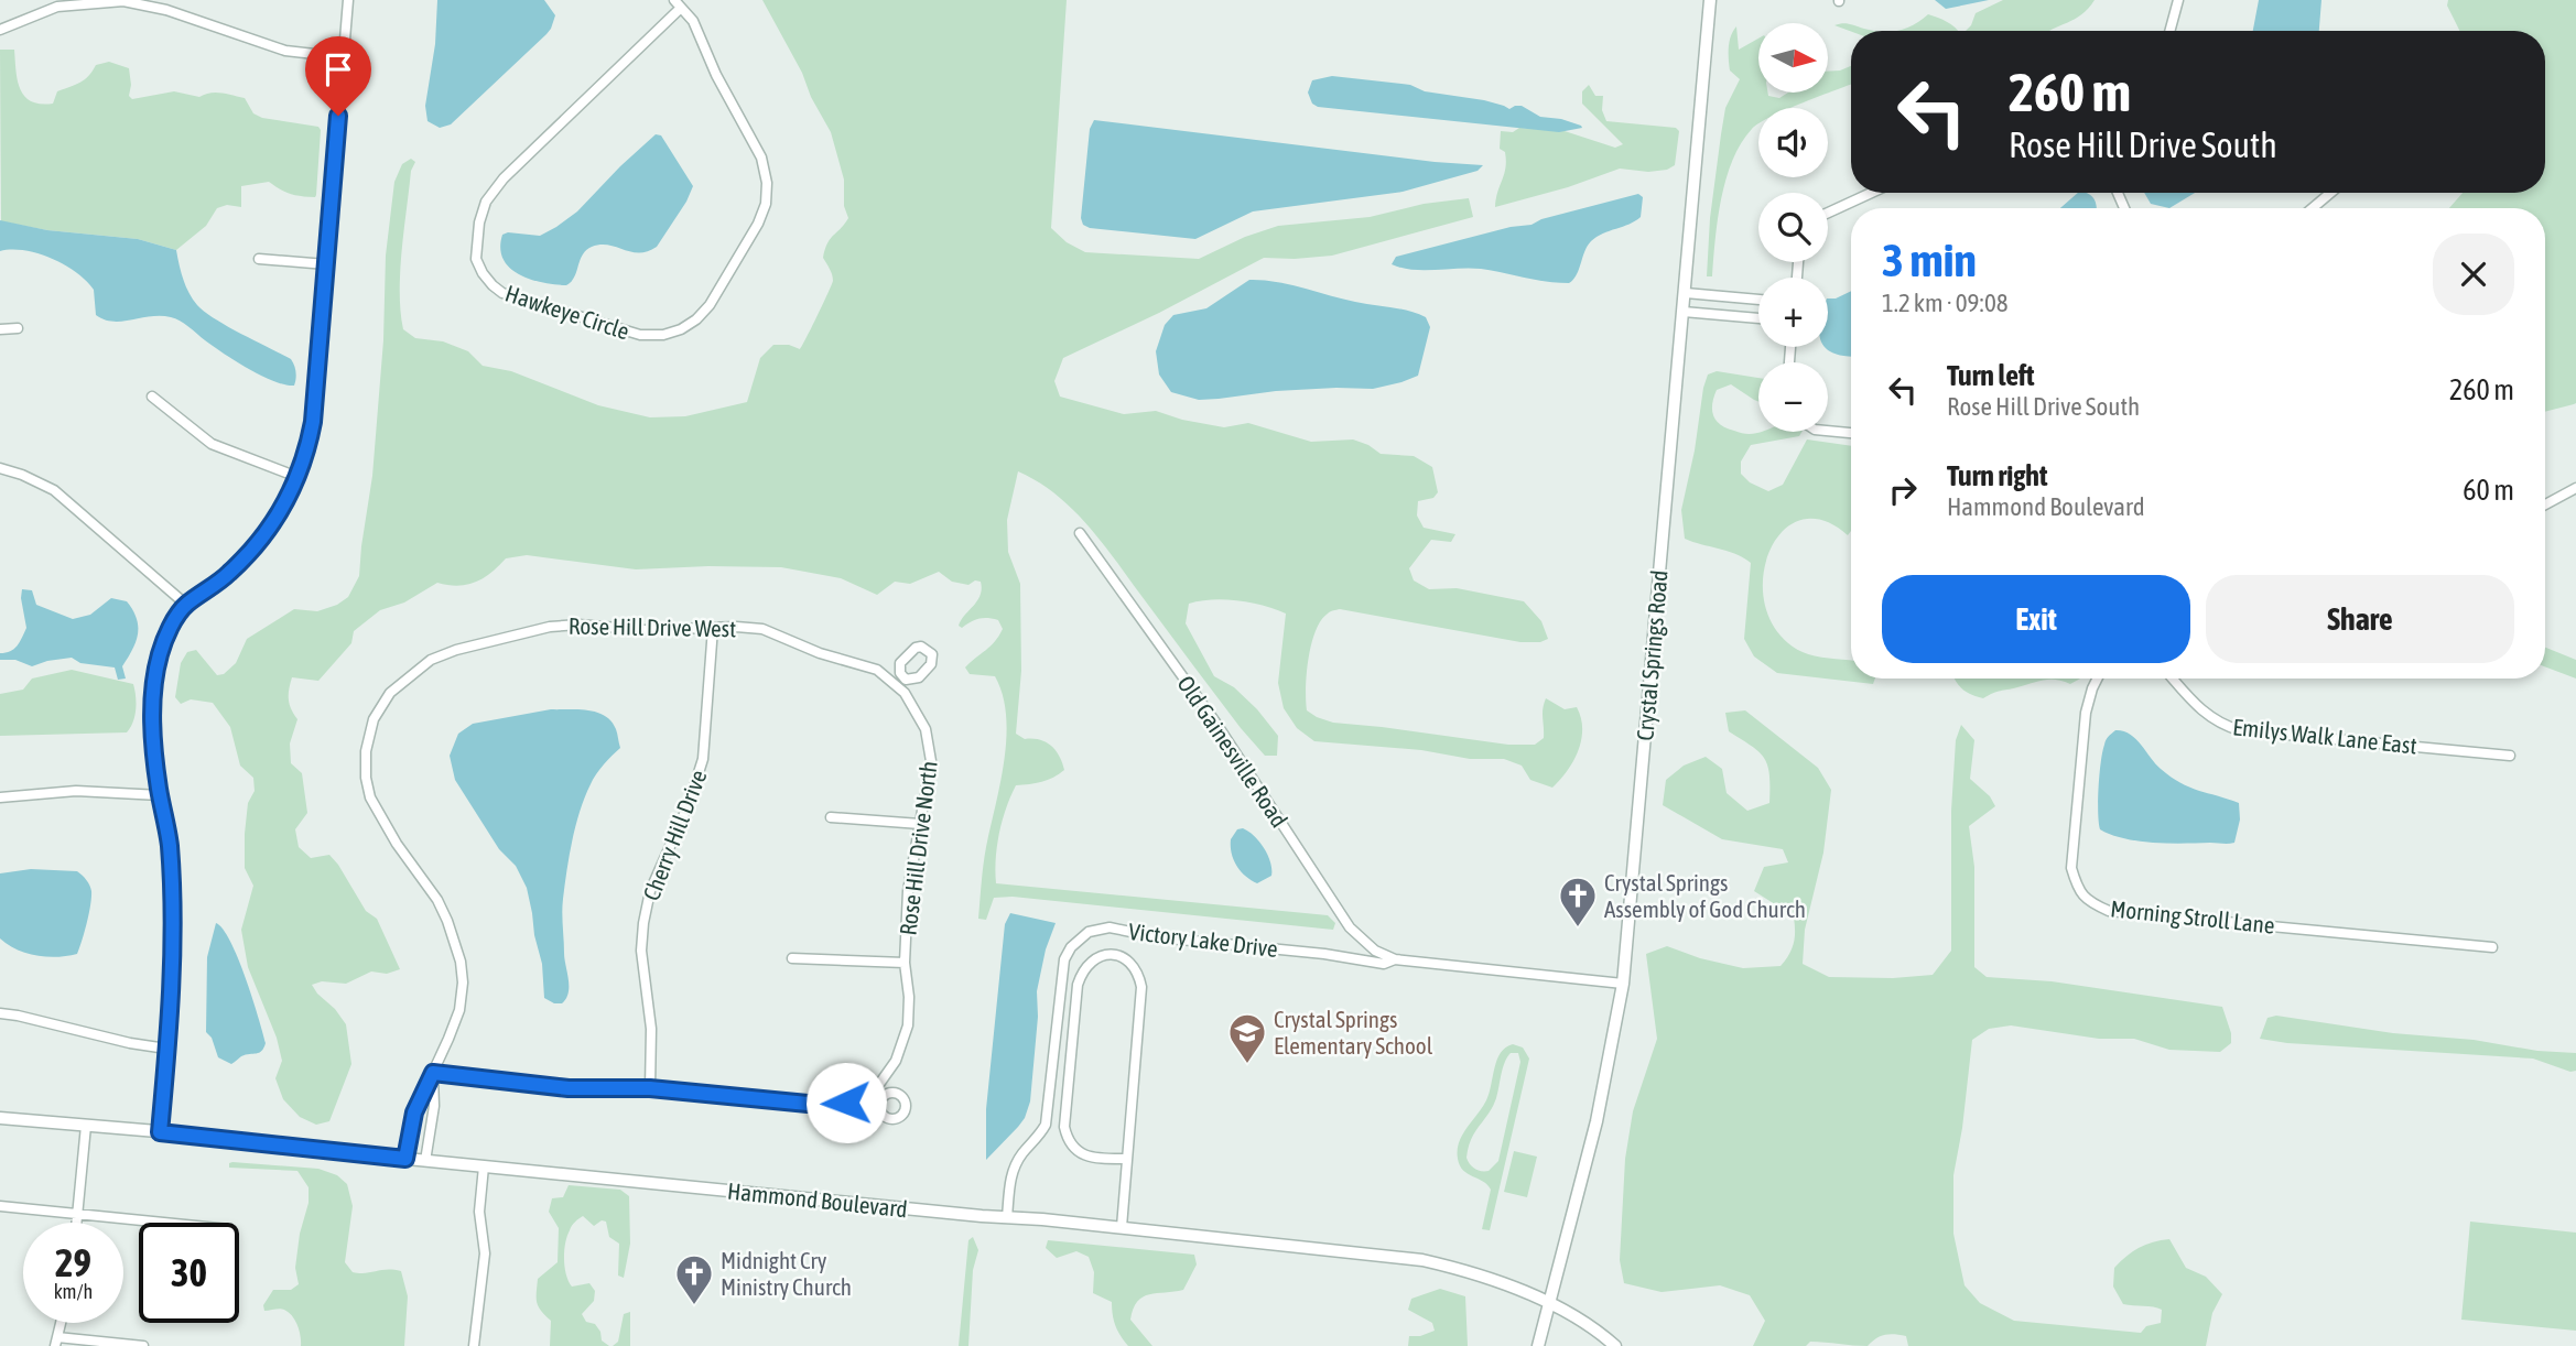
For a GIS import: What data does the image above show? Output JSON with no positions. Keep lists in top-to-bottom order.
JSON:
{
  "streets": {
    "street": [
      "Hawkeye Circle",
      "Rose Hill Drive West",
      "Crystal Springs Road",
      "Emilys Walk Lane East",
      "Old Gainesville Road",
      "Cherry Hill Drive",
      "Rose Hill Drive North",
      "Morning Stroll Lane",
      "Victory Lake Drive",
      "Hammond Boulevard"
    ]
  },
  "crossings": [
    ["Rose Hill Drive West", "Cherry Hill Drive"],
    ["Rose Hill Drive West", "Rose Hill Drive North"],
    ["Crystal Springs Road", "Victory Lake Drive"],
    ["Crystal Springs Road", "Hammond Boulevard"],
    ["Old Gainesville Road", "Victory Lake Drive"],
    ["Victory Lake Drive", "Hammond Boulevard"]
  ],
  "places": {
    "church": ["Crystal Springs Assembly of God Church", "Midnight Cry Ministry Church"],
    "school or university": ["Crystal Springs Elementary School"]
  },
  "north": "right",
  "page": {
    "map_buttons": ["+", "−"],
    "turn": ["260 m", "Rose Hill Drive South"],
    "heading": ["3 min", "1.2 km · 09:08"],
    "list": [
      {
        "name": "Turn left",
        "note": "Rose Hill Drive South",
        "value": "260 m"
      },
      {
        "name": "Turn right",
        "note": "Hammond Boulevard",
        "value": "60 m"
      }
    ],
    "buttons": ["Exit", "Share"],
    "speed": "29 km/h",
    "limit": "30"
  }
}
